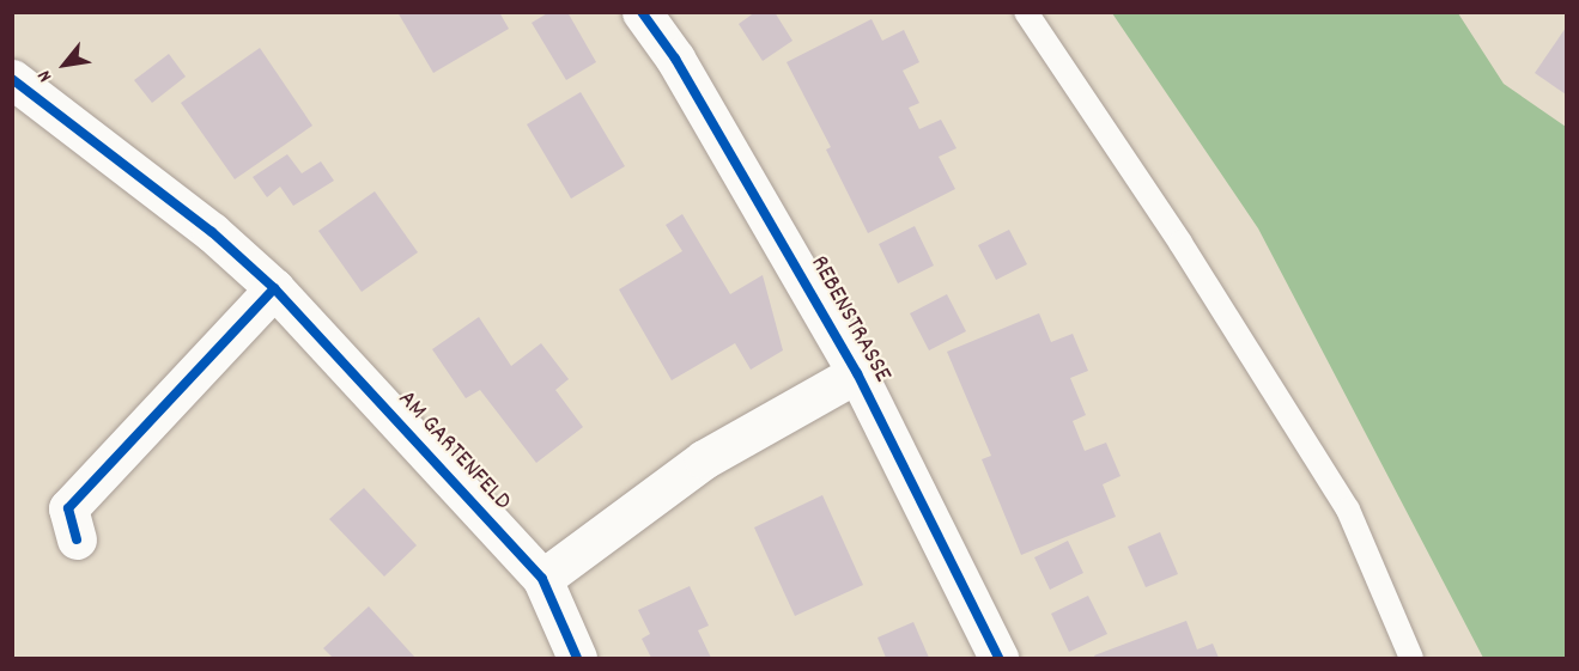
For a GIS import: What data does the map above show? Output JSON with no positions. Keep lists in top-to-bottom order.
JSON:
{
  "streets": {
    "street": ["REBENSTRASSE", "AM GARTENFELD"]
  },
  "crossings": [
    ["REBENSTRASSE", "AM GARTENFELD"]
  ],
  "north": "bottom left"
}
